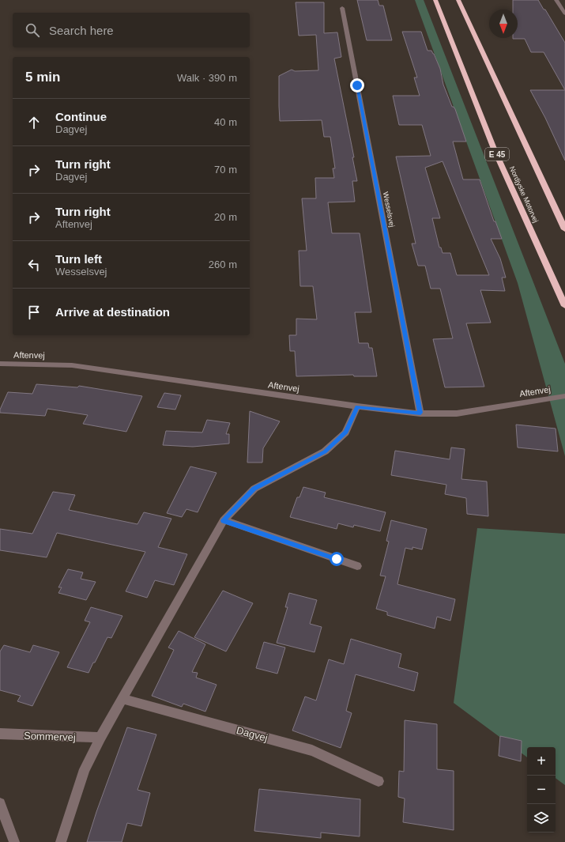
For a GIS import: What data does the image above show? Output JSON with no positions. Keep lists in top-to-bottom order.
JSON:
{
  "streets": {
    "highway": ["E 45", "Nordjyske Motorvej"],
    "street": [
      "Wesselsvej",
      "Aftenvej",
      "Dagvej",
      "Sommervej"
    ]
  },
  "crossings": [
    ["Wesselsvej", "Aftenvej"]
  ],
  "north": "bottom",
  "page": {
    "search": "Search here",
    "heading": ["5 min", "Walk · 390 m"],
    "list": [
      ["Continue", "Dagvej", "40 m"],
      ["Turn right", "Dagvej", "70 m"],
      ["Turn right", "Aftenvej", "20 m"],
      ["Turn left", "Wesselsvej", "260 m"],
      "Arrive at destination"
    ],
    "map_buttons": ["+", "−"]
  }
}
